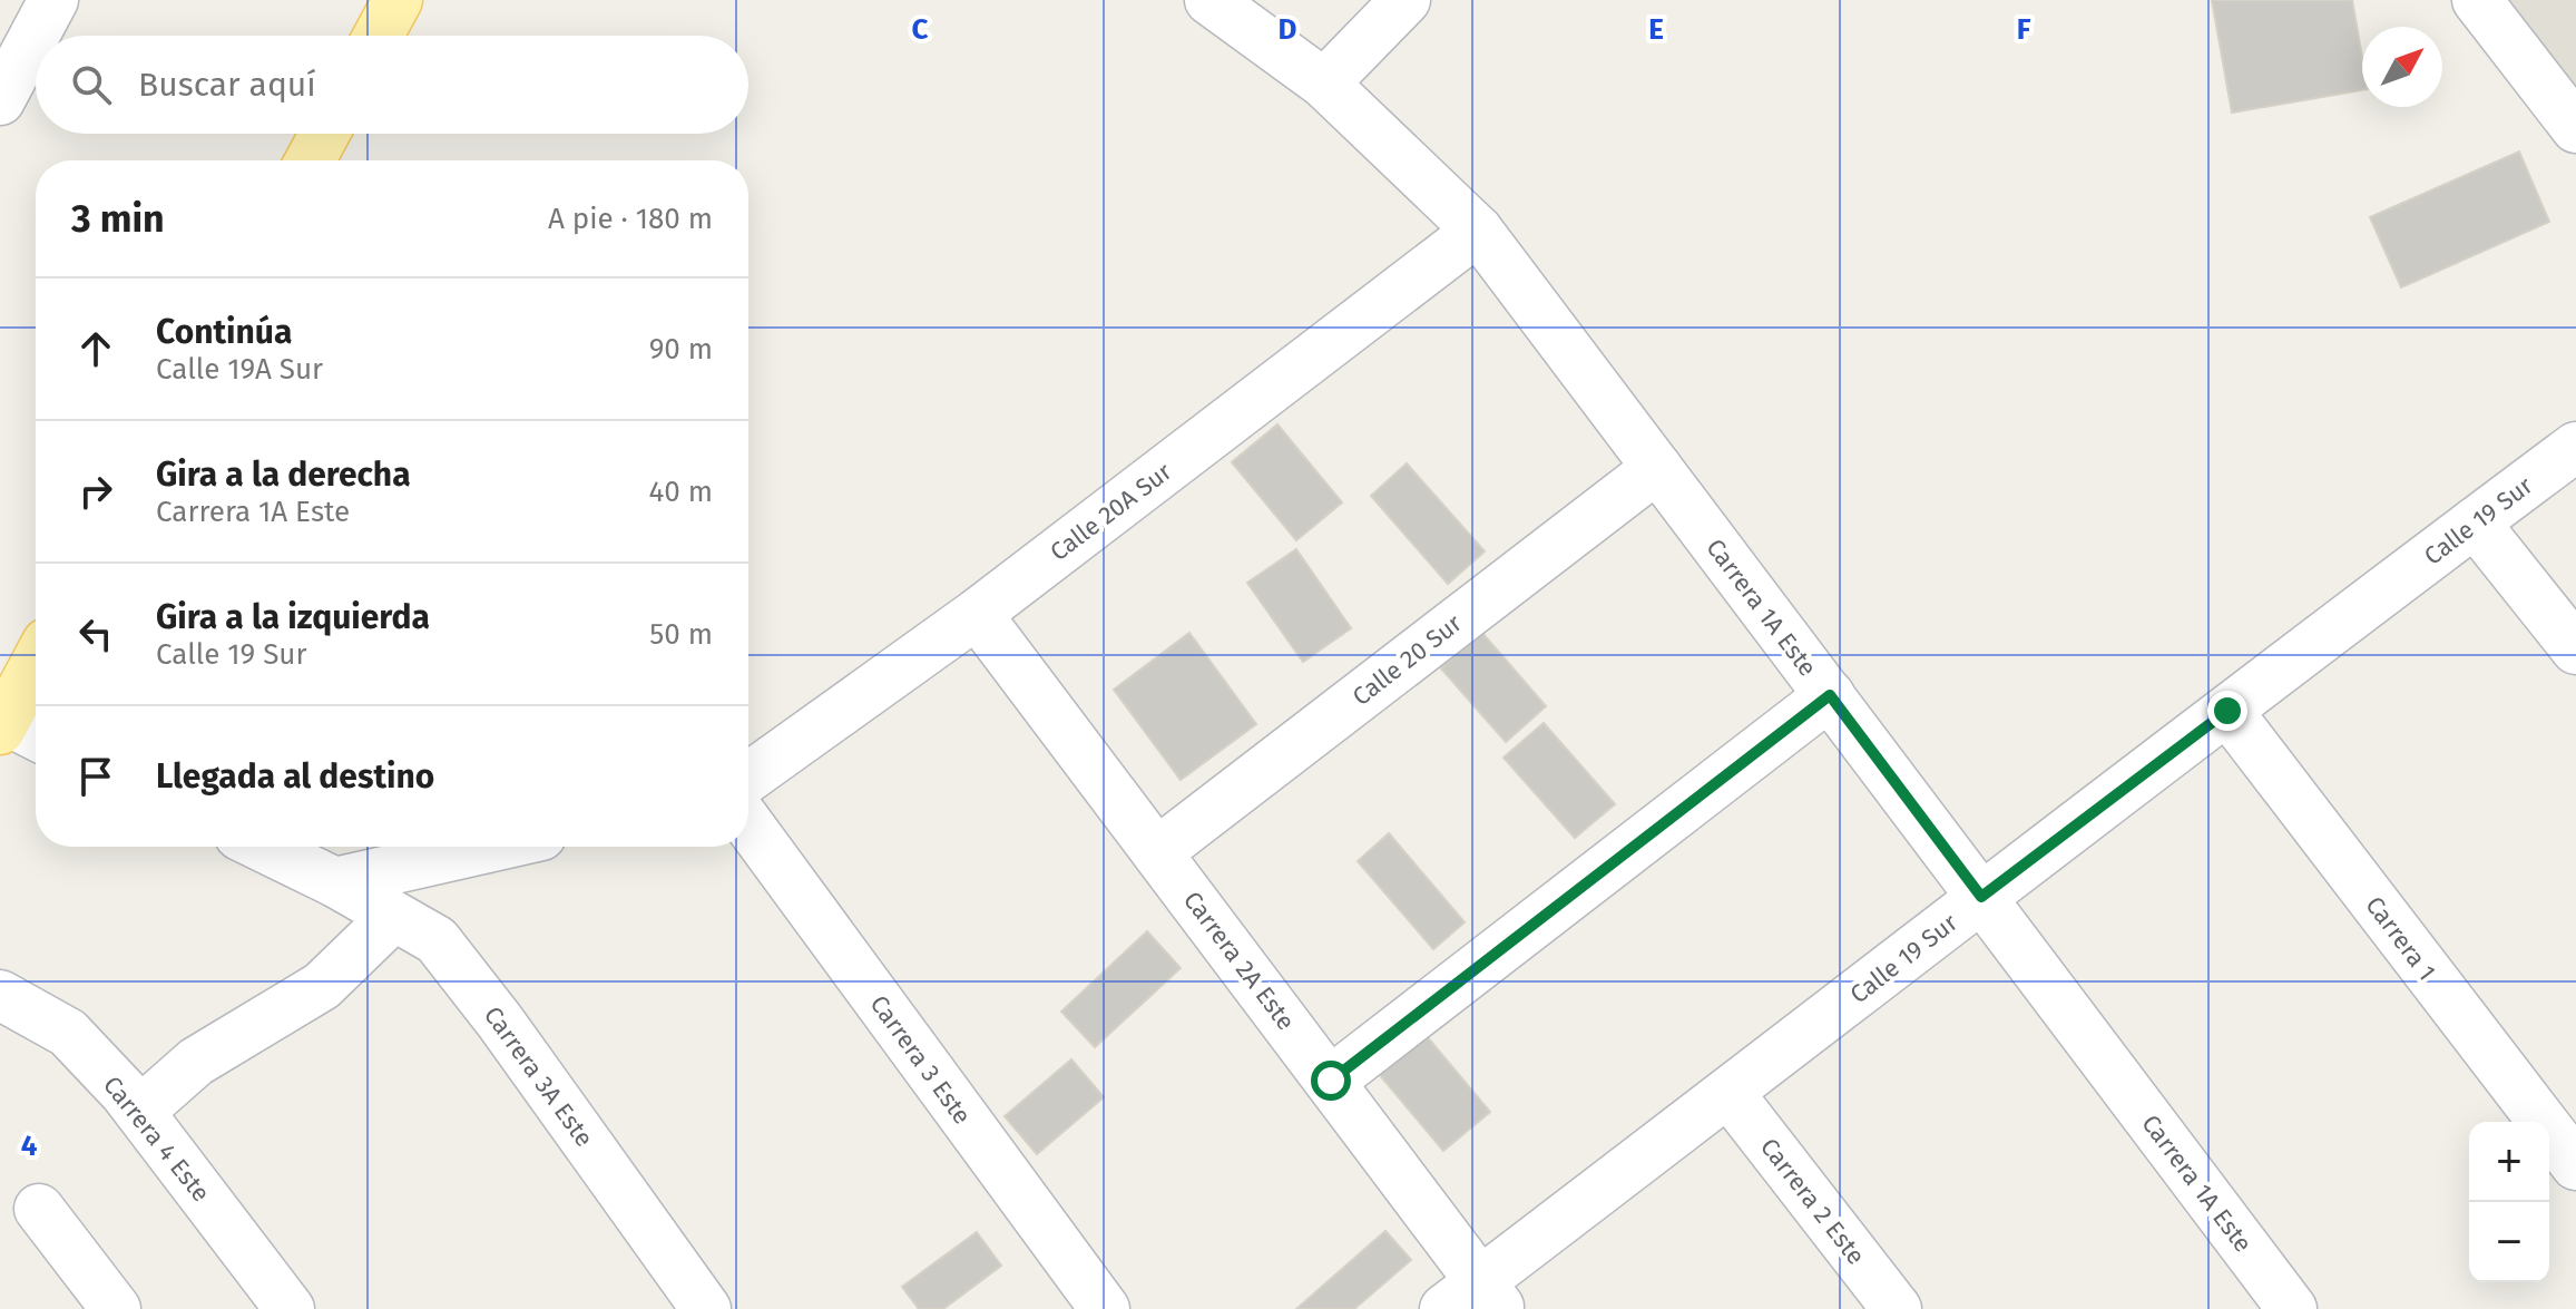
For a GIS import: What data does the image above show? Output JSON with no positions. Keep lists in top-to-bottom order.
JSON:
{
  "streets": {
    "street": [
      "Calle 20A Sur",
      "Calle 19 Sur",
      "Carrera 1A Este",
      "Calle 20 Sur",
      "Carrera 1",
      "Carrera 2A Este",
      "Carrera 3 Este",
      "Carrera 3A Este",
      "Carrera 4 Este",
      "Carrera 2 Este"
    ]
  },
  "crossings": [
    ["Calle 20A Sur", "Carrera 1A Este"],
    ["Calle 20A Sur", "Carrera 2A Este"],
    ["Calle 19 Sur", "Carrera 1A Este"],
    ["Calle 19 Sur", "Carrera 1"],
    ["Calle 19 Sur", "Carrera 2A Este"],
    ["Calle 19 Sur", "Carrera 2 Este"],
    ["Carrera 1A Este", "Calle 20 Sur"],
    ["Calle 20 Sur", "Carrera 2A Este"]
  ],
  "north": "top right",
  "page": {
    "search": "Buscar aquí",
    "heading": ["3 min", "A pie · 180 m"],
    "list": [
      ["Continúa", "Calle 19A Sur", "90 m"],
      ["Gira a la derecha", "Carrera 1A Este", "40 m"],
      ["Gira a la izquierda", "Calle 19 Sur", "50 m"],
      "Llegada al destino"
    ],
    "map_buttons": ["+", "−"]
  },
  "grid": {
    "columns": [
      "C",
      "D",
      "E",
      "F"
    ],
    "rows": ["4"]
  }
}
